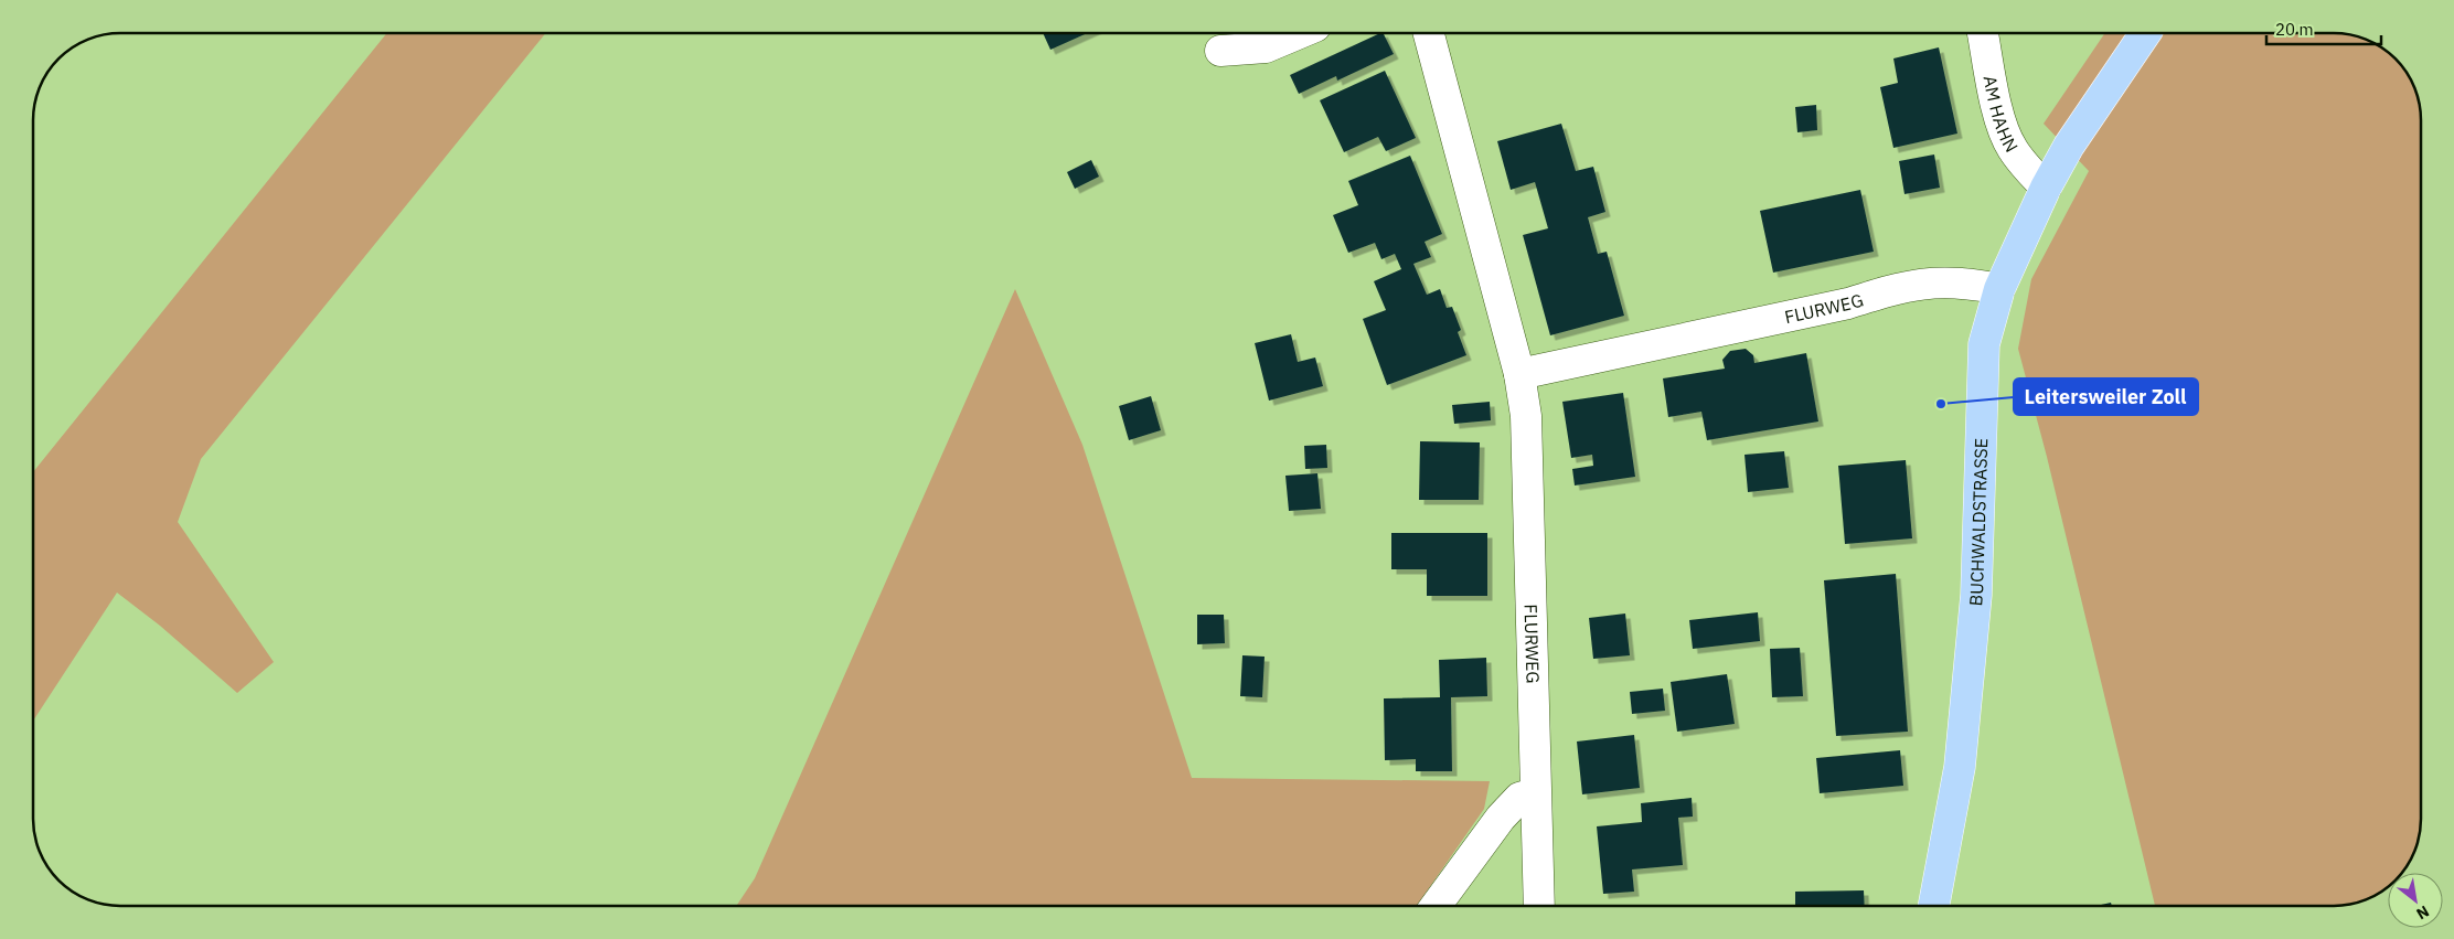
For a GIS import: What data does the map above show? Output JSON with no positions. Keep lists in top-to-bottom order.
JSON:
{
  "streets": {
    "main road": ["BUCHWALDSTRASSE"],
    "street": ["AM HAHN", "FLURWEG"]
  },
  "crossings": [
    ["AM HAHN", "BUCHWALDSTRASSE"],
    ["FLURWEG", "BUCHWALDSTRASSE"]
  ],
  "places": ["Leitersweiler Zoll"],
  "scale_bar": "20 m",
  "north": "bottom right"
}
